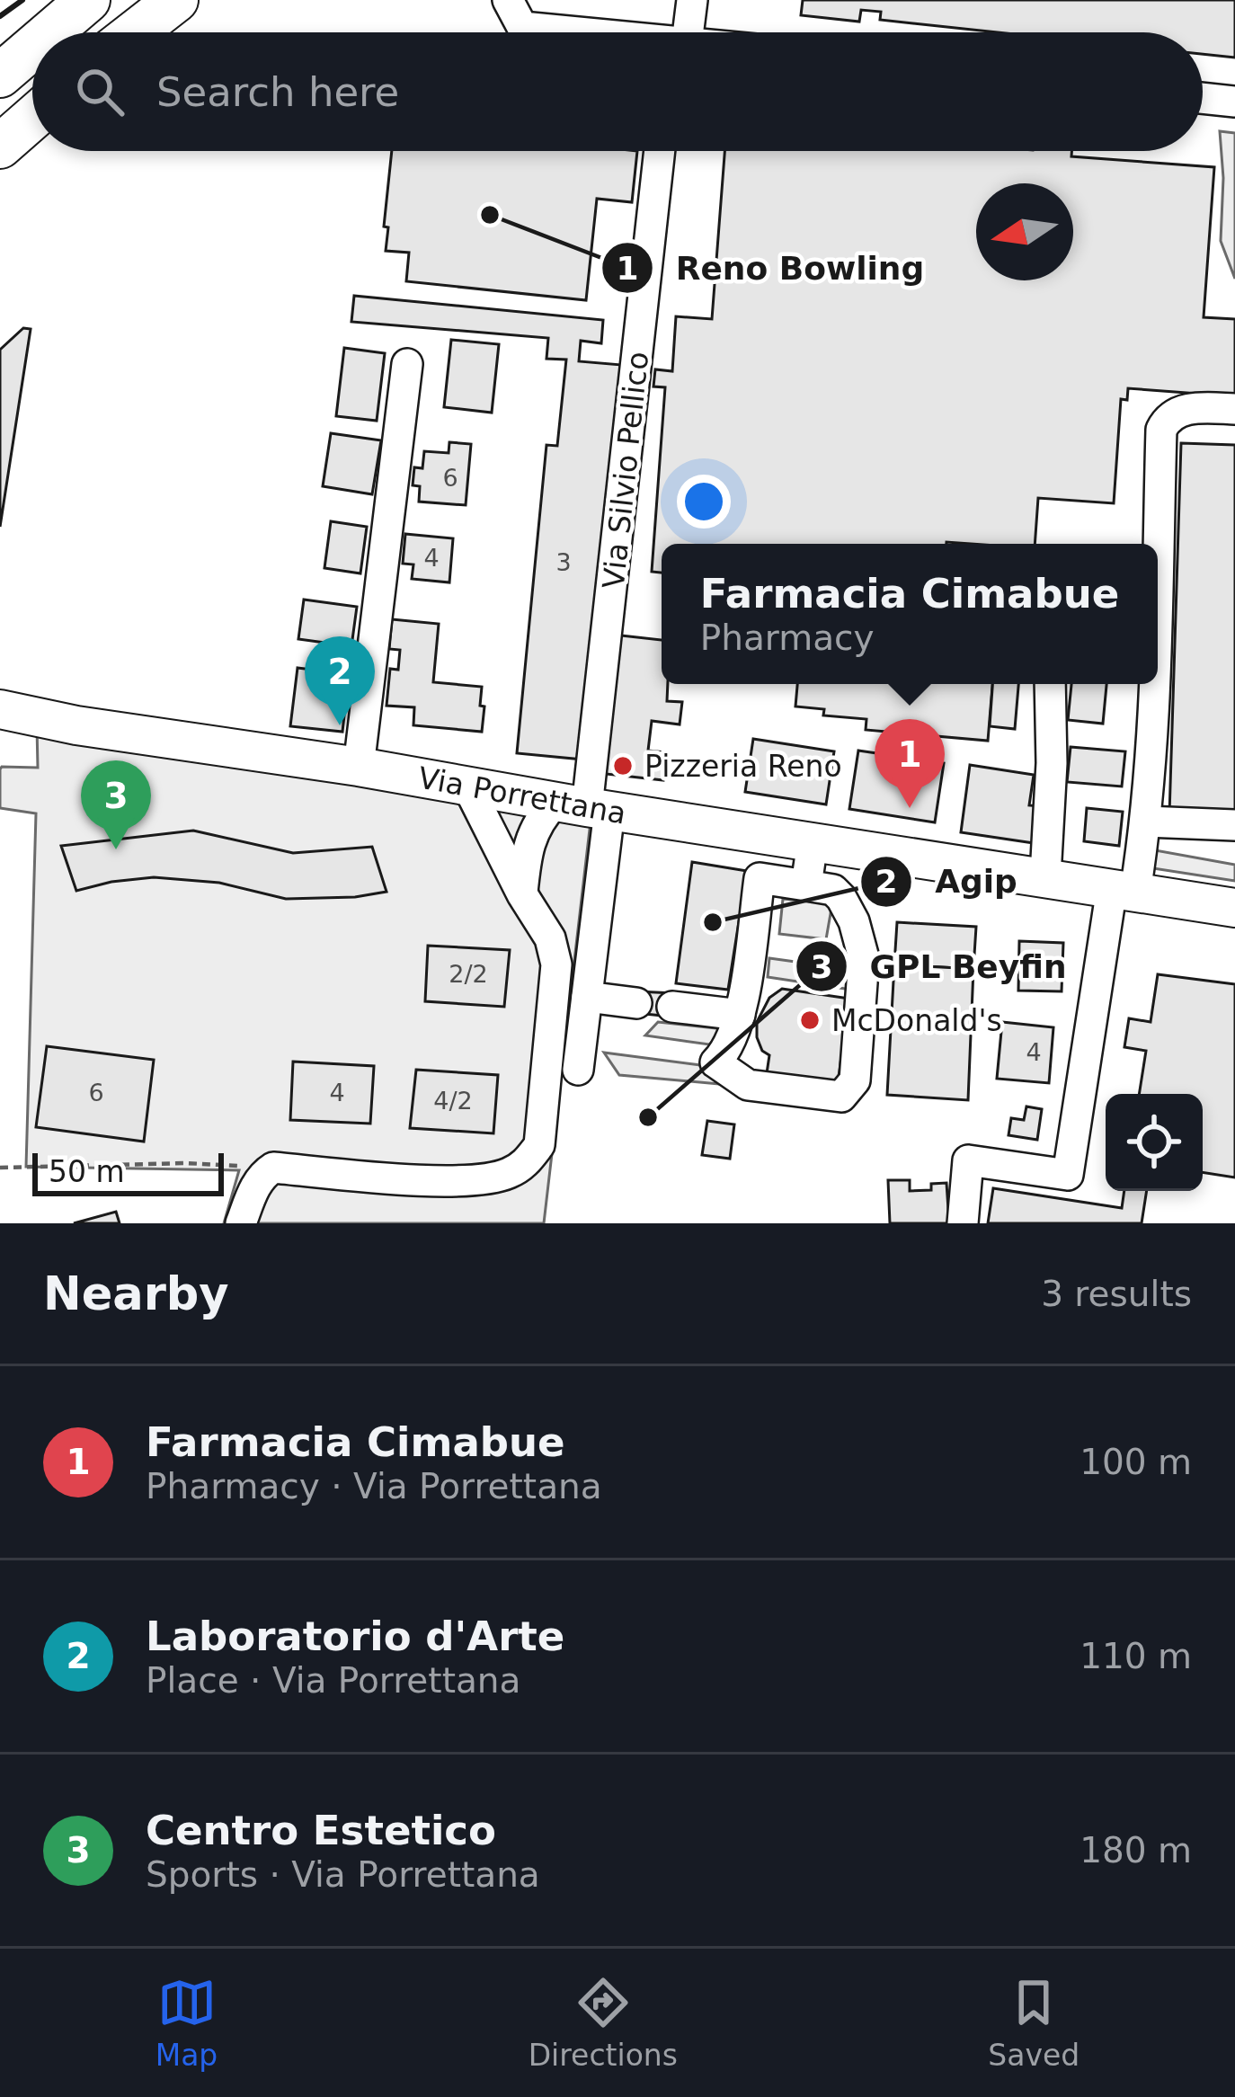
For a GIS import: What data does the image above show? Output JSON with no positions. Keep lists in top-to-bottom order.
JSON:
{
  "streets": {
    "main road": ["Via Porrettana"],
    "street": ["Via Silvio Pellico"]
  },
  "crossings": [
    ["Via Silvio Pellico", "Via Porrettana"]
  ],
  "places": [
    "Reno Bowling",
    "Pizzeria Reno",
    "Agip",
    "McDonald's",
    "GPL Beyfin"
  ],
  "house_numbers": [
    "6",
    "4",
    "3",
    "2/2",
    "4",
    "6",
    "4",
    "4/2"
  ],
  "scale_bar": "50 m",
  "north": "left",
  "page": {
    "search": "Search here",
    "popup": ["Farmacia Cimabue", "Pharmacy"],
    "pins": ["2", "1", "3"],
    "scale": "50 m",
    "heading": ["Nearby", "3 results"],
    "list": [
      {
        "mark": "1",
        "name": "Farmacia Cimabue",
        "note": "Pharmacy · Via Porrettana",
        "value": "100 m"
      },
      {
        "mark": "2",
        "name": "Laboratorio d'Arte",
        "note": "Place · Via Porrettana",
        "value": "110 m"
      },
      {
        "mark": "3",
        "name": "Centro Estetico",
        "note": "Sports · Via Porrettana",
        "value": "180 m"
      }
    ],
    "nav": ["Map", "Directions", "Saved"]
  }
}
